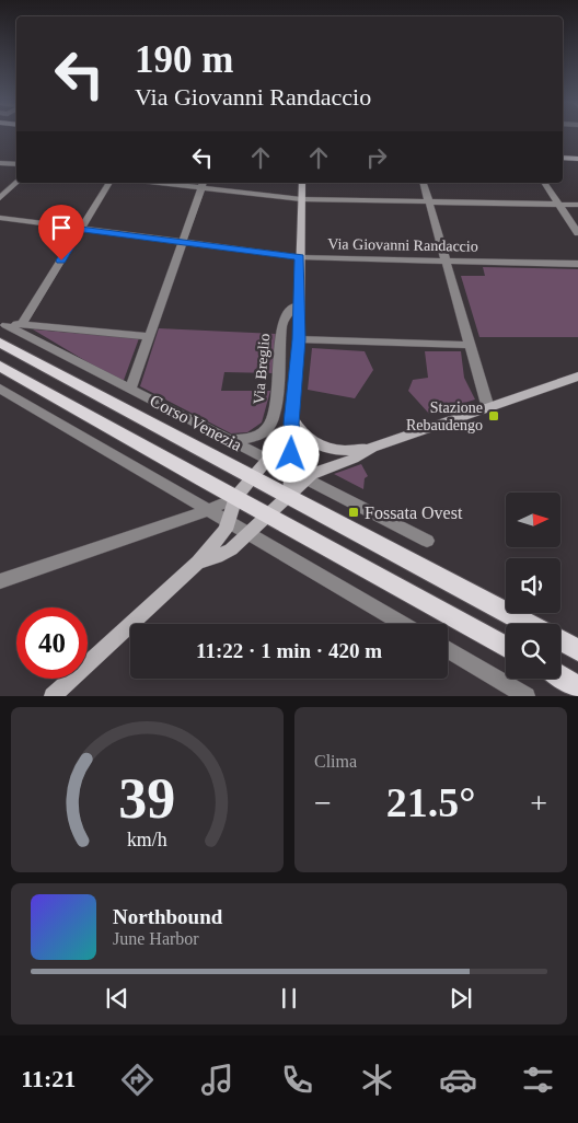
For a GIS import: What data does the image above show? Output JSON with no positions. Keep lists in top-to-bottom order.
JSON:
{
  "streets": {
    "main road": ["Corso Venezia"],
    "street": ["Via Giovanni Randaccio", "Via Breglio"]
  },
  "crossings": [
    ["Via Breglio", "Corso Venezia"]
  ],
  "places": {
    "transit": ["Stazione Rebaudengo", "Fossata Ovest"]
  },
  "north": "right",
  "page": {
    "turn": ["190 m", "Via Giovanni Randaccio"],
    "limit": "40",
    "trip": "11:22 · 1 min · 420 m",
    "tile": "Clima",
    "heat": ["−", "21.5°", "+"],
    "song": ["Northbound", "June Harbor"],
    "tabs": "11:21",
    "gauge": ["39", "km/h"]
  }
}
